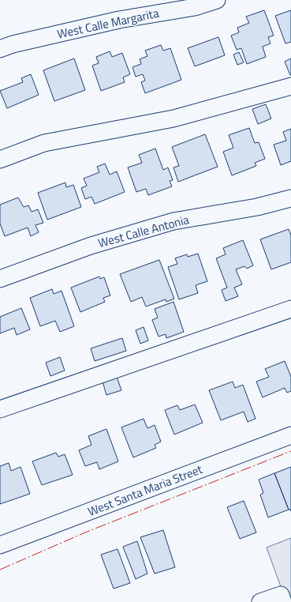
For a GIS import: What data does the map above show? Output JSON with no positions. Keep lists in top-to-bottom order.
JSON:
{
  "streets": {
    "street": ["West Calle Margarita", "West Calle Antonia", "West Santa Maria Street"]
  }
}
